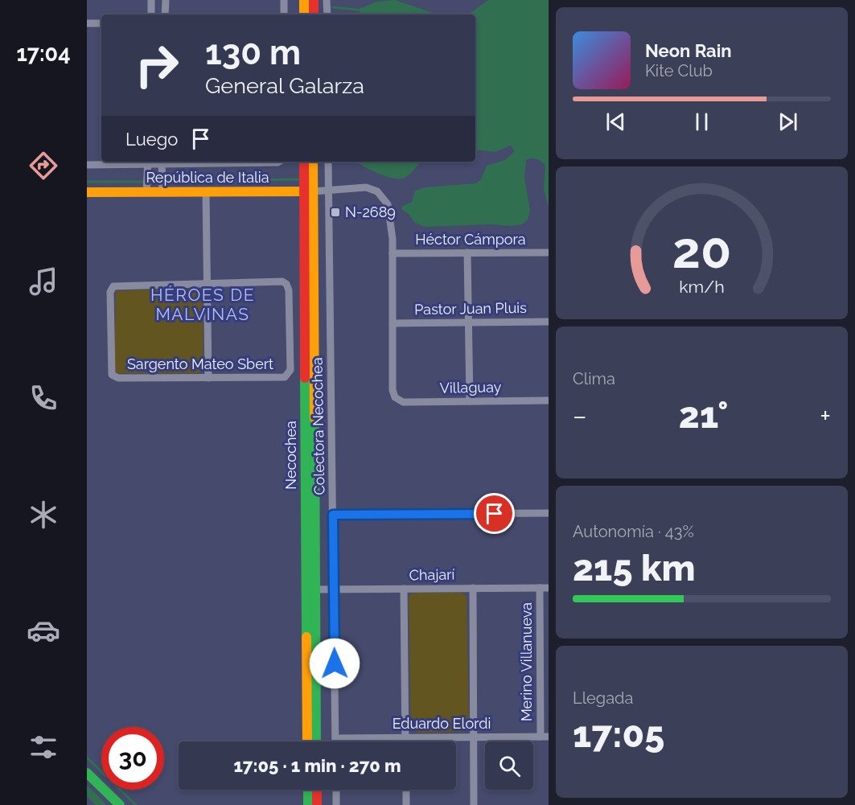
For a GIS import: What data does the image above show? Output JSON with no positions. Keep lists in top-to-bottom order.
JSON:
{
  "streets": {
    "main road": ["República de Italia", "Necochea"],
    "street": [
      "Héctor Cámpora",
      "Pastor Juan Pluis",
      "Sargento Mateo Sbert",
      "Villaguay",
      "Colectora Necochea",
      "Chajarí",
      "Merino Villanueva",
      "Eduardo Elordi"
    ]
  },
  "crossings": [
    ["República de Italia", "Héctor Cámpora"],
    ["República de Italia", "Pastor Juan Pluis"],
    ["República de Italia", "Villaguay"],
    ["República de Italia", "Colectora Necochea"],
    ["República de Italia", "Necochea"],
    ["Colectora Necochea", "Chajarí"],
    ["Colectora Necochea", "Eduardo Elordi"],
    ["Necochea", "Chajarí"],
    ["Chajarí", "Merino Villanueva"],
    ["Merino Villanueva", "Eduardo Elordi"]
  ],
  "districts": ["HÉROES DE MALVINAS"],
  "places": {
    "transit": ["N-2689"]
  },
  "page": {
    "tabs": "17:04",
    "turn": ["130 m", "General Galarza"],
    "song": ["Neon Rain", "Kite Club"],
    "then": "Luego",
    "tile": [
      "Clima",
      ["Autonomía · 43%", "215 km"],
      ["Llegada", "17:05"]
    ],
    "heat": ["−", "21°", "+"],
    "limit": "30",
    "trip": "17:05 · 1 min · 270 m",
    "gauge": ["20", "km/h"]
  }
}
